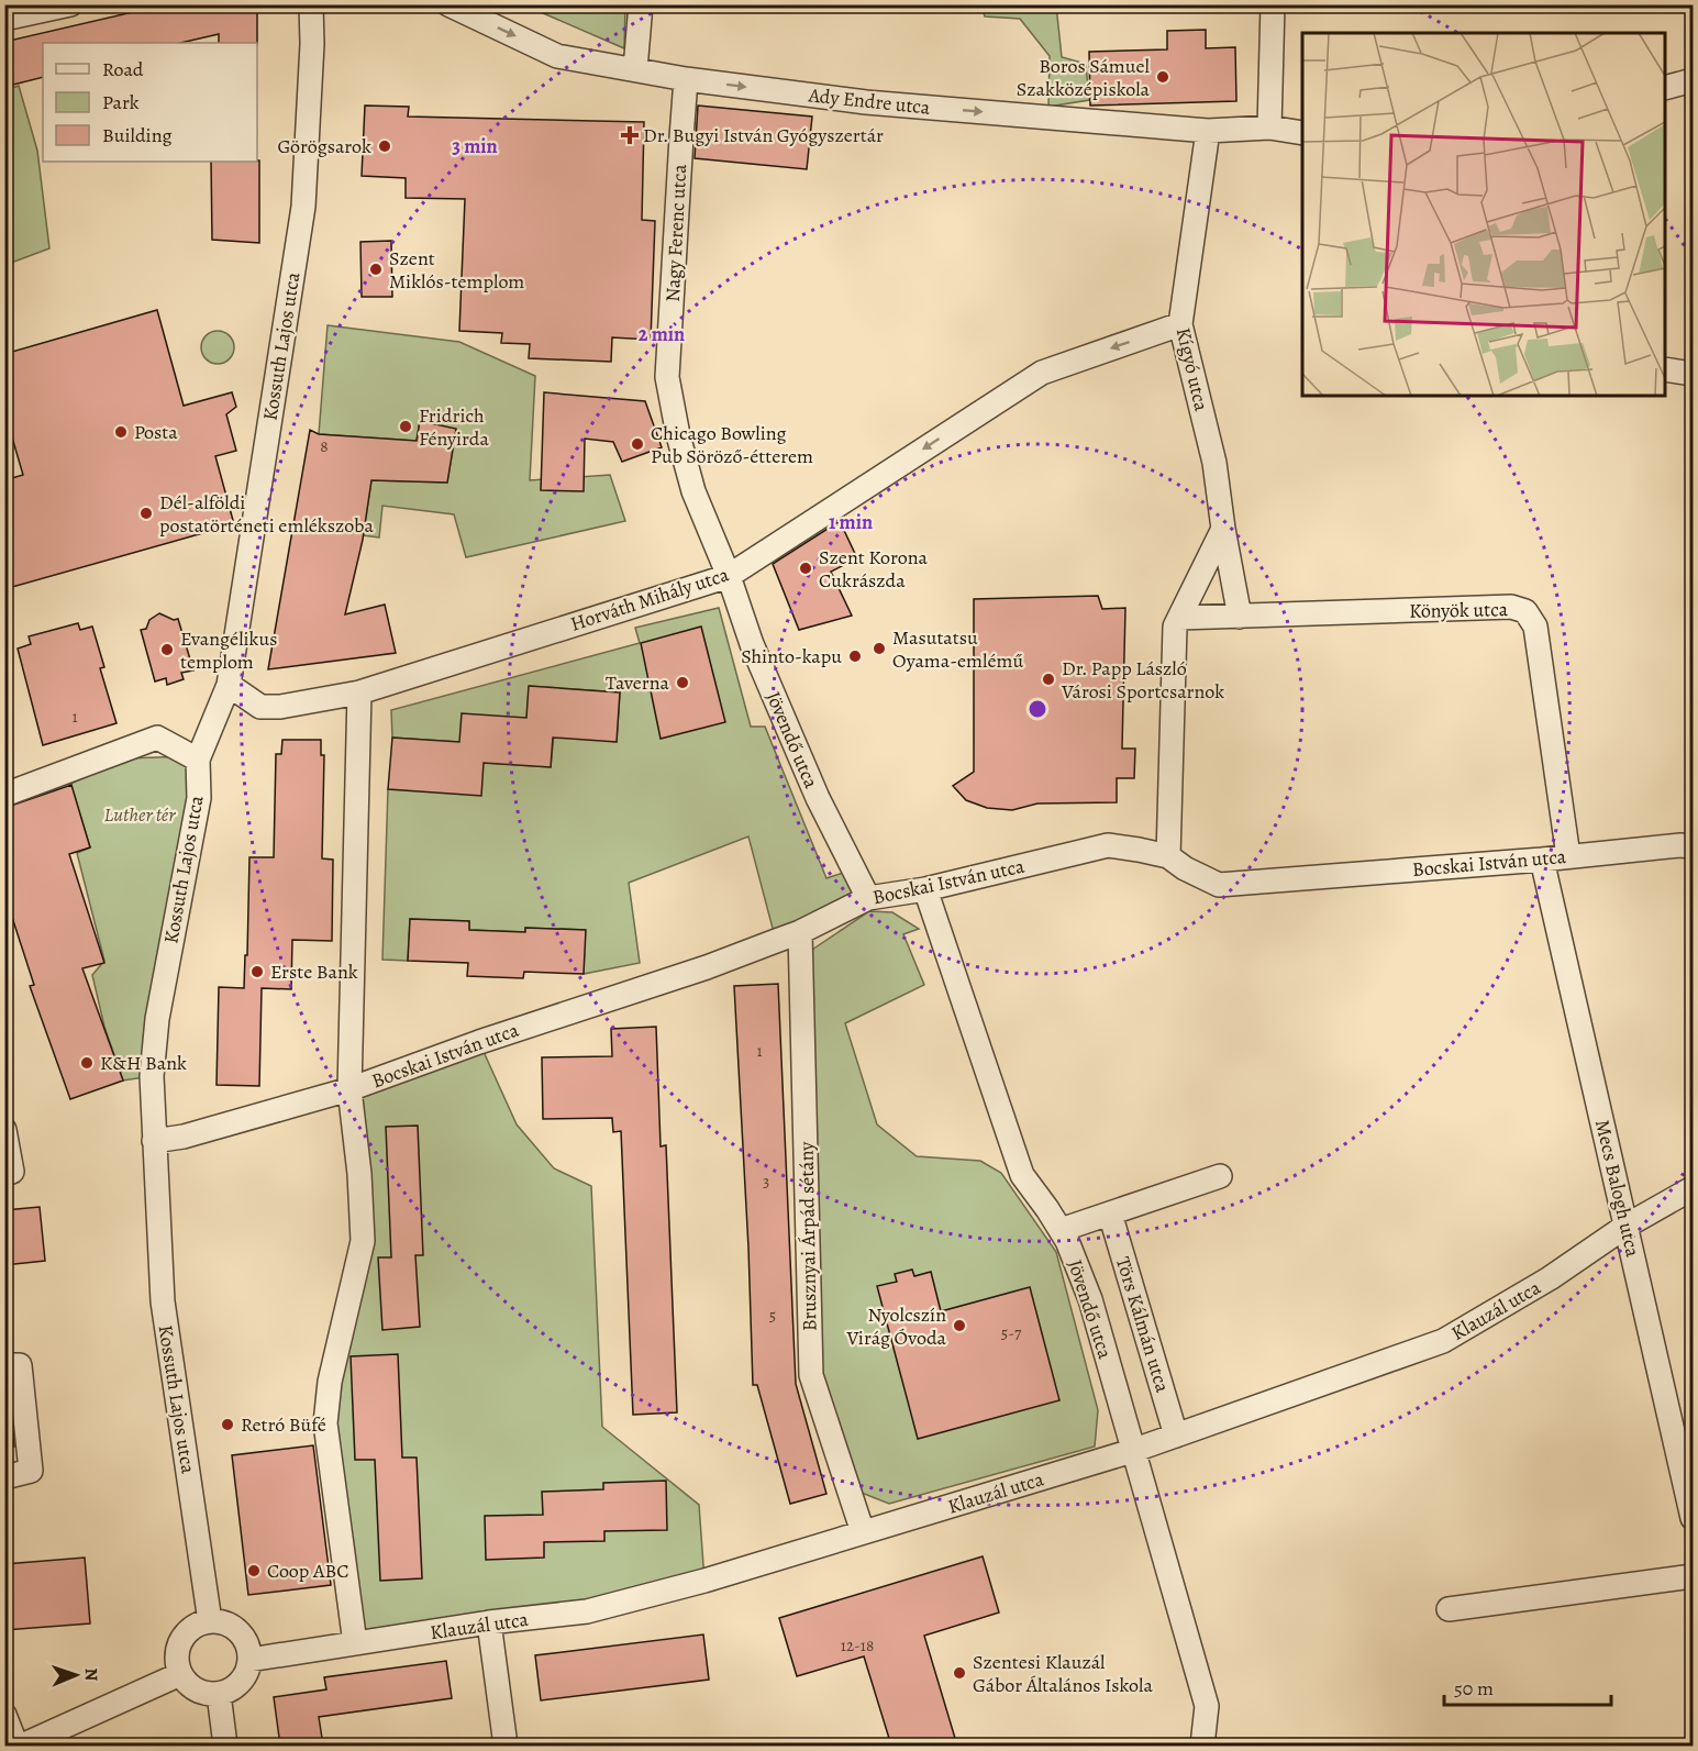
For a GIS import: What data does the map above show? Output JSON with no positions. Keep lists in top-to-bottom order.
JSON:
{
  "streets": {
    "street": [
      "Ady Endre utca",
      "Nagy Ferenc utca",
      "Kossuth Lajos utca",
      "Kígyó utca",
      "Horváth Mihály utca",
      "Könyök utca",
      "Jövendő utca",
      "Bocskai István utca",
      "Mecs Balogh utca",
      "Brusznyai Árpád sétány",
      "Klauzál utca",
      "Törs Kálmán utca"
    ]
  },
  "crossings": [
    ["Ady Endre utca", "Nagy Ferenc utca"],
    ["Ady Endre utca", "Kígyó utca"],
    ["Nagy Ferenc utca", "Horváth Mihály utca"],
    ["Nagy Ferenc utca", "Jövendő utca"],
    ["Kossuth Lajos utca", "Horváth Mihály utca"],
    ["Kossuth Lajos utca", "Bocskai István utca"],
    ["Kossuth Lajos utca", "Klauzál utca"],
    ["Kígyó utca", "Horváth Mihály utca"],
    ["Kígyó utca", "Könyök utca"],
    ["Horváth Mihály utca", "Jövendő utca"],
    ["Könyök utca", "Bocskai István utca"],
    ["Jövendő utca", "Bocskai István utca"],
    ["Jövendő utca", "Klauzál utca"],
    ["Bocskai István utca", "Mecs Balogh utca"],
    ["Bocskai István utca", "Brusznyai Árpád sétány"],
    ["Mecs Balogh utca", "Klauzál utca"],
    ["Brusznyai Árpád sétány", "Klauzál utca"],
    ["Klauzál utca", "Törs Kálmán utca"]
  ],
  "one_way": ["Ady Endre utca", "Horváth Mihály utca"],
  "parks": ["Luther tér"],
  "places": {
    "other": [
      "Boros Sámuel Szakközépiskola",
      "Görögsarok",
      "Szent Miklós-templom",
      "Fridrich Fényirda",
      "Posta",
      "Chicago Bowling Pub Söröző-étterem",
      "Dél-alföldi postatörténeti emlékszoba",
      "Szent Korona Cukrászda",
      "Masutatsu Oyama-emlémű",
      "Evangélikus templom",
      "Shinto-kapu",
      "Dr. Papp László Városi Sportcsarnok",
      "Taverna",
      "Erste Bank",
      "K&H Bank",
      "Nyolcszín Virág Óvoda",
      "Retró Büfé",
      "Coop ABC",
      "Szentesi Klauzál Gábor Általános Iskola"
    ],
    "health": ["Dr. Bugyi István Gyógyszertár"]
  },
  "house_numbers": [
    "8",
    "1",
    "1",
    "3",
    "5",
    "5-7",
    "12-18"
  ],
  "legend": ["Road", "Park", "Building"],
  "scale_bar": "50 m",
  "north": "right",
  "rings": ["3 min", "2 min", "1 min"]
}
